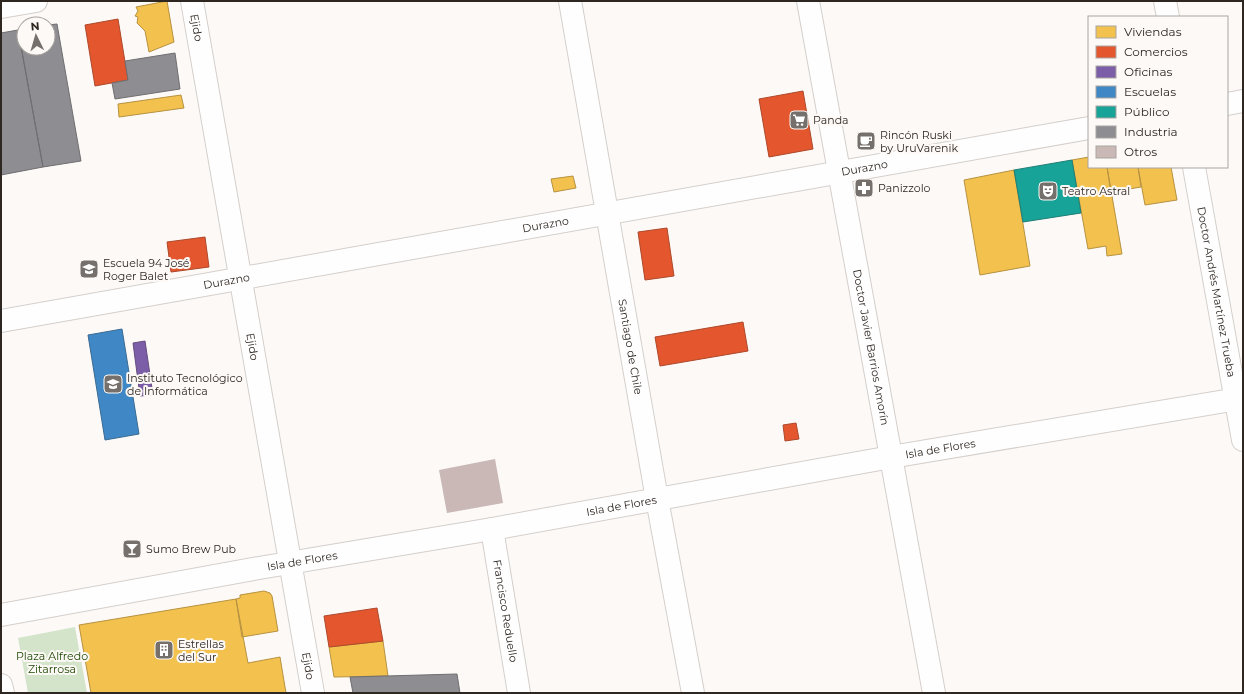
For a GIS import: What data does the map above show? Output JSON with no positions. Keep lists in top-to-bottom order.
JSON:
{
  "streets": {
    "street": [
      "Ejido",
      "Durazno",
      "Doctor Andrés Martínez Trueba",
      "Santiago de Chile",
      "Doctor Javier Barrios Amorín",
      "Isla de Flores",
      "Francisco Reduello"
    ]
  },
  "crossings": [
    ["Ejido", "Durazno"],
    ["Ejido", "Isla de Flores"],
    ["Durazno", "Santiago de Chile"],
    ["Durazno", "Doctor Javier Barrios Amorín"],
    ["Doctor Andrés Martínez Trueba", "Isla de Flores"],
    ["Santiago de Chile", "Isla de Flores"],
    ["Doctor Javier Barrios Amorín", "Isla de Flores"],
    ["Isla de Flores", "Francisco Reduello"]
  ],
  "parks": ["Plaza Alfredo Zitarrosa"],
  "places": {
    "supermarket": ["Panda"],
    "cafe": ["Rincón Ruski by UruVarenik"],
    "pharmacy": ["Panizzolo"],
    "theatre": ["Teatro Astral"],
    "school or university": ["Escuela 94 José Roger Balet", "Instituto Tecnológico de Informática"],
    "bar": ["Sumo Brew Pub"],
    "building": ["Estrellas del Sur"]
  },
  "legend": [
    "Viviendas",
    "Comercios",
    "Oficinas",
    "Escuelas",
    "Público",
    "Industria",
    "Otros"
  ],
  "north": "top"
}
